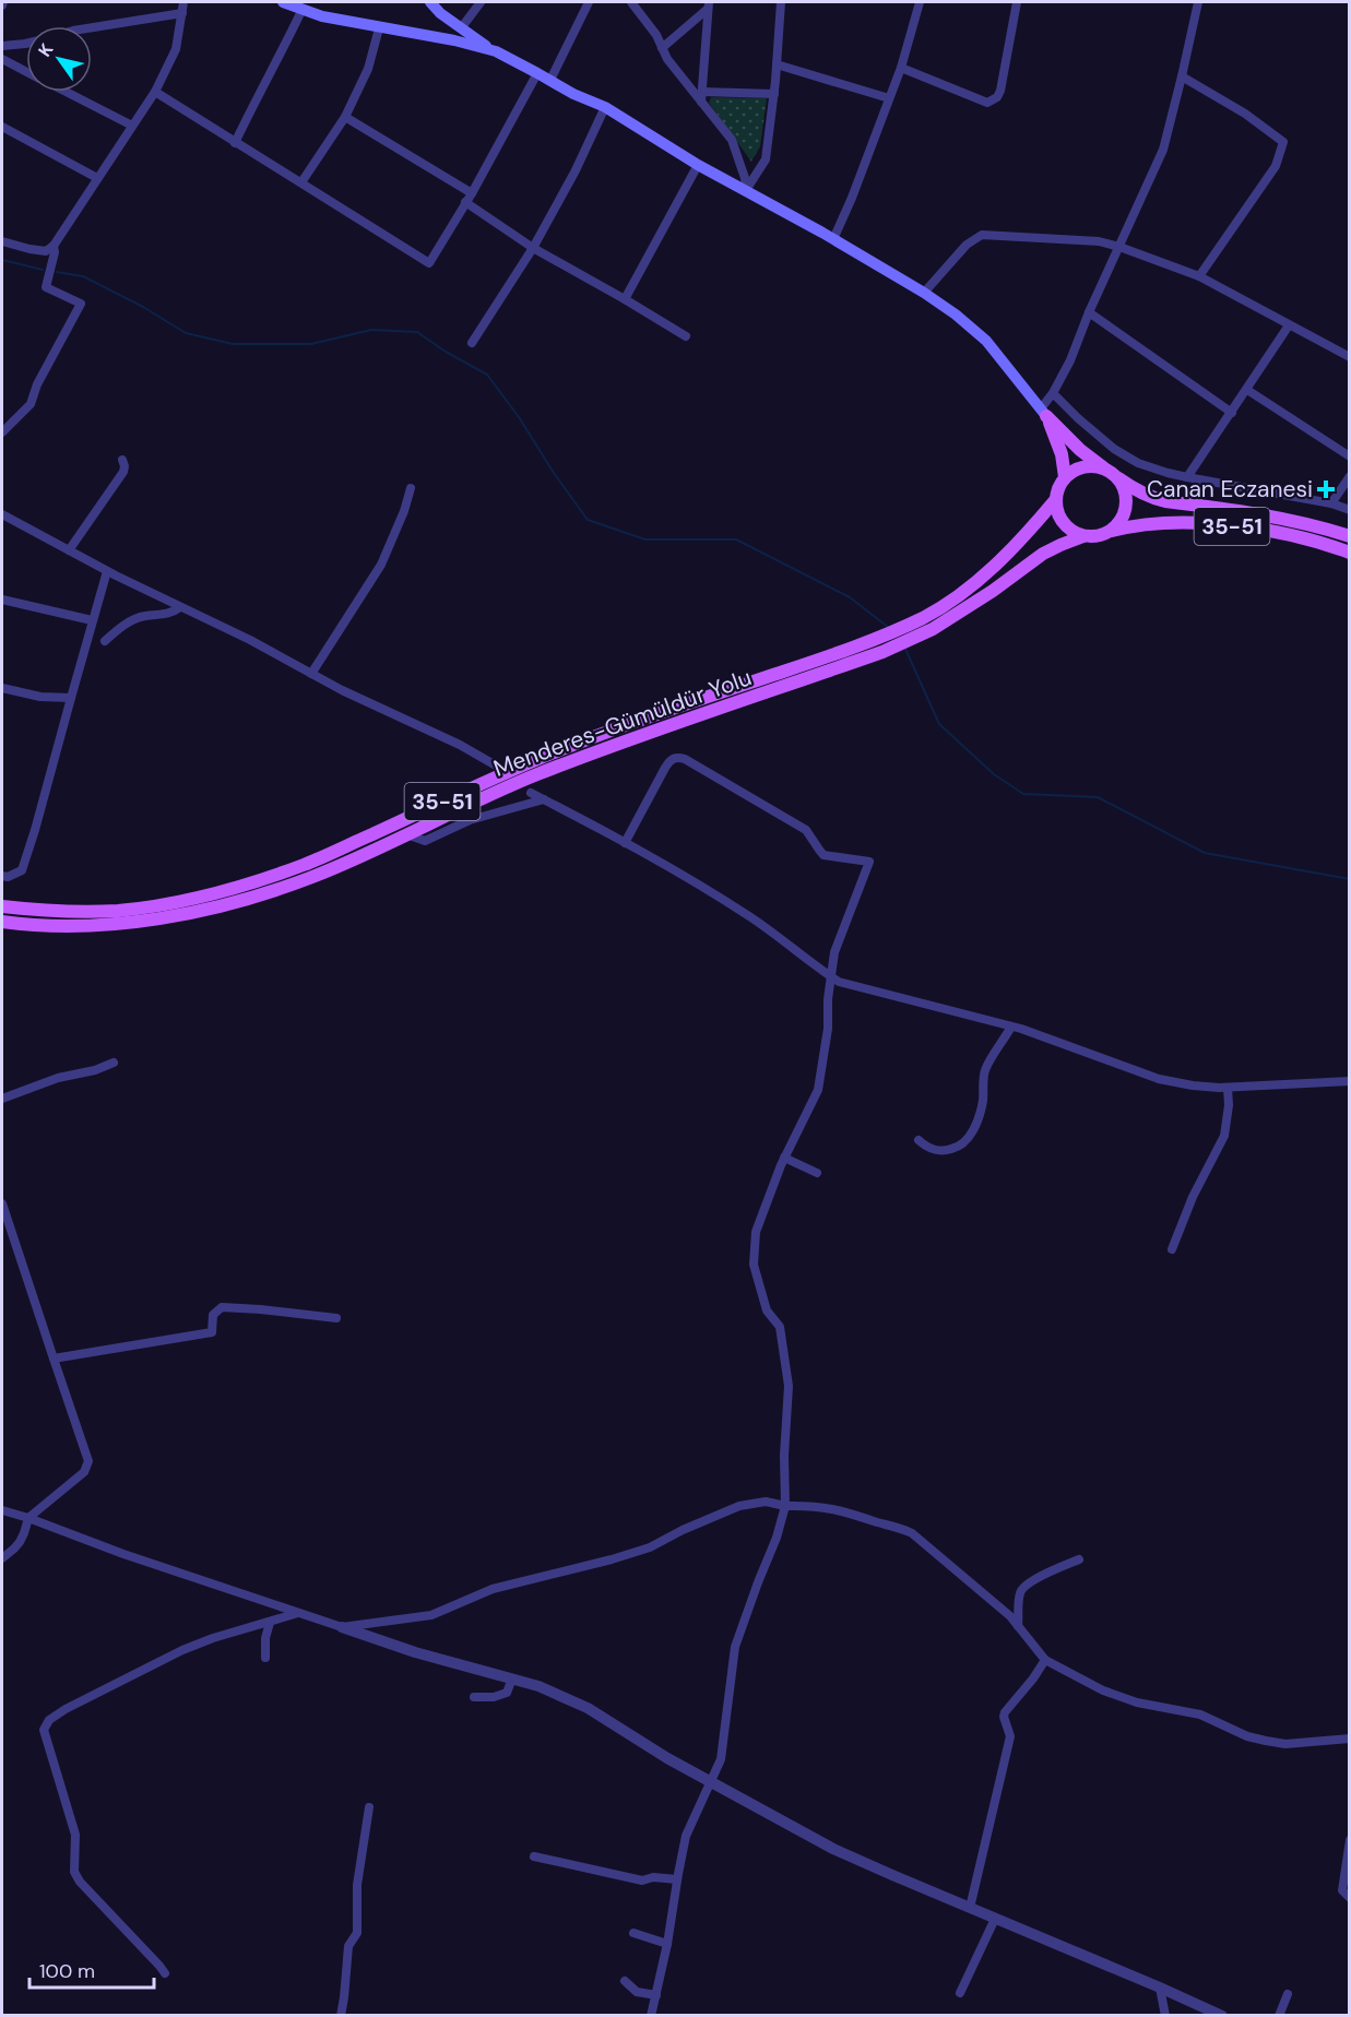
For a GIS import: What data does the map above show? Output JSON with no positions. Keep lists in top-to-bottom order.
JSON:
{
  "streets": {
    "main road": ["35-51", "Menderes-Gümüldür Yolu"]
  },
  "crossings": [
    ["35-51", "Menderes-Gümüldür Yolu"]
  ],
  "places": {
    "health": ["Canan Eczanesi"]
  },
  "scale_bar": "100 m",
  "north": "top left"
}
